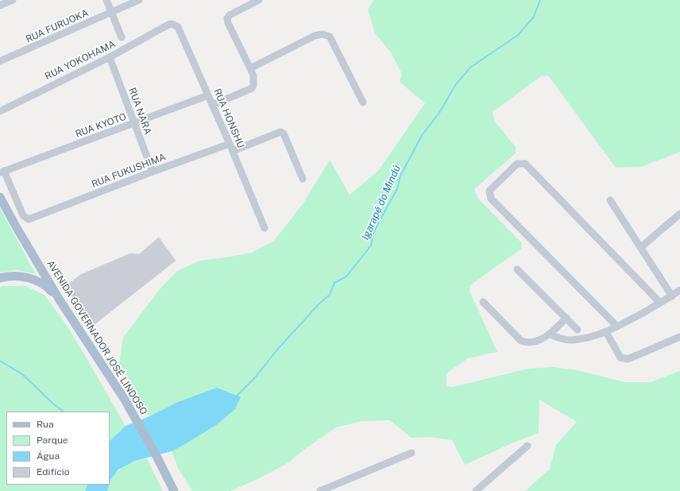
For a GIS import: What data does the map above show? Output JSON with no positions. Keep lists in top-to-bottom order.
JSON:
{
  "streets": {
    "main road": ["AVENIDA GOVERNADOR JOSÉ LINDOSO"],
    "street": [
      "RUA FURUOKA",
      "RUA YOKOHAMA",
      "RUA NARA",
      "RUA HONSHU",
      "RUA KYOTO",
      "RUA FUKUSHIMA"
    ]
  },
  "crossings": [
    ["RUA YOKOHAMA", "RUA NARA"],
    ["RUA YOKOHAMA", "RUA HONSHU"],
    ["RUA NARA", "RUA KYOTO"],
    ["RUA NARA", "RUA FUKUSHIMA"],
    ["RUA HONSHU", "RUA KYOTO"],
    ["RUA HONSHU", "RUA FUKUSHIMA"],
    ["RUA KYOTO", "RUA FUKUSHIMA"]
  ],
  "water": ["Igarapé do Mindú"],
  "legend": [
    "Rua",
    "Parque",
    "Água",
    "Edifício"
  ]
}
